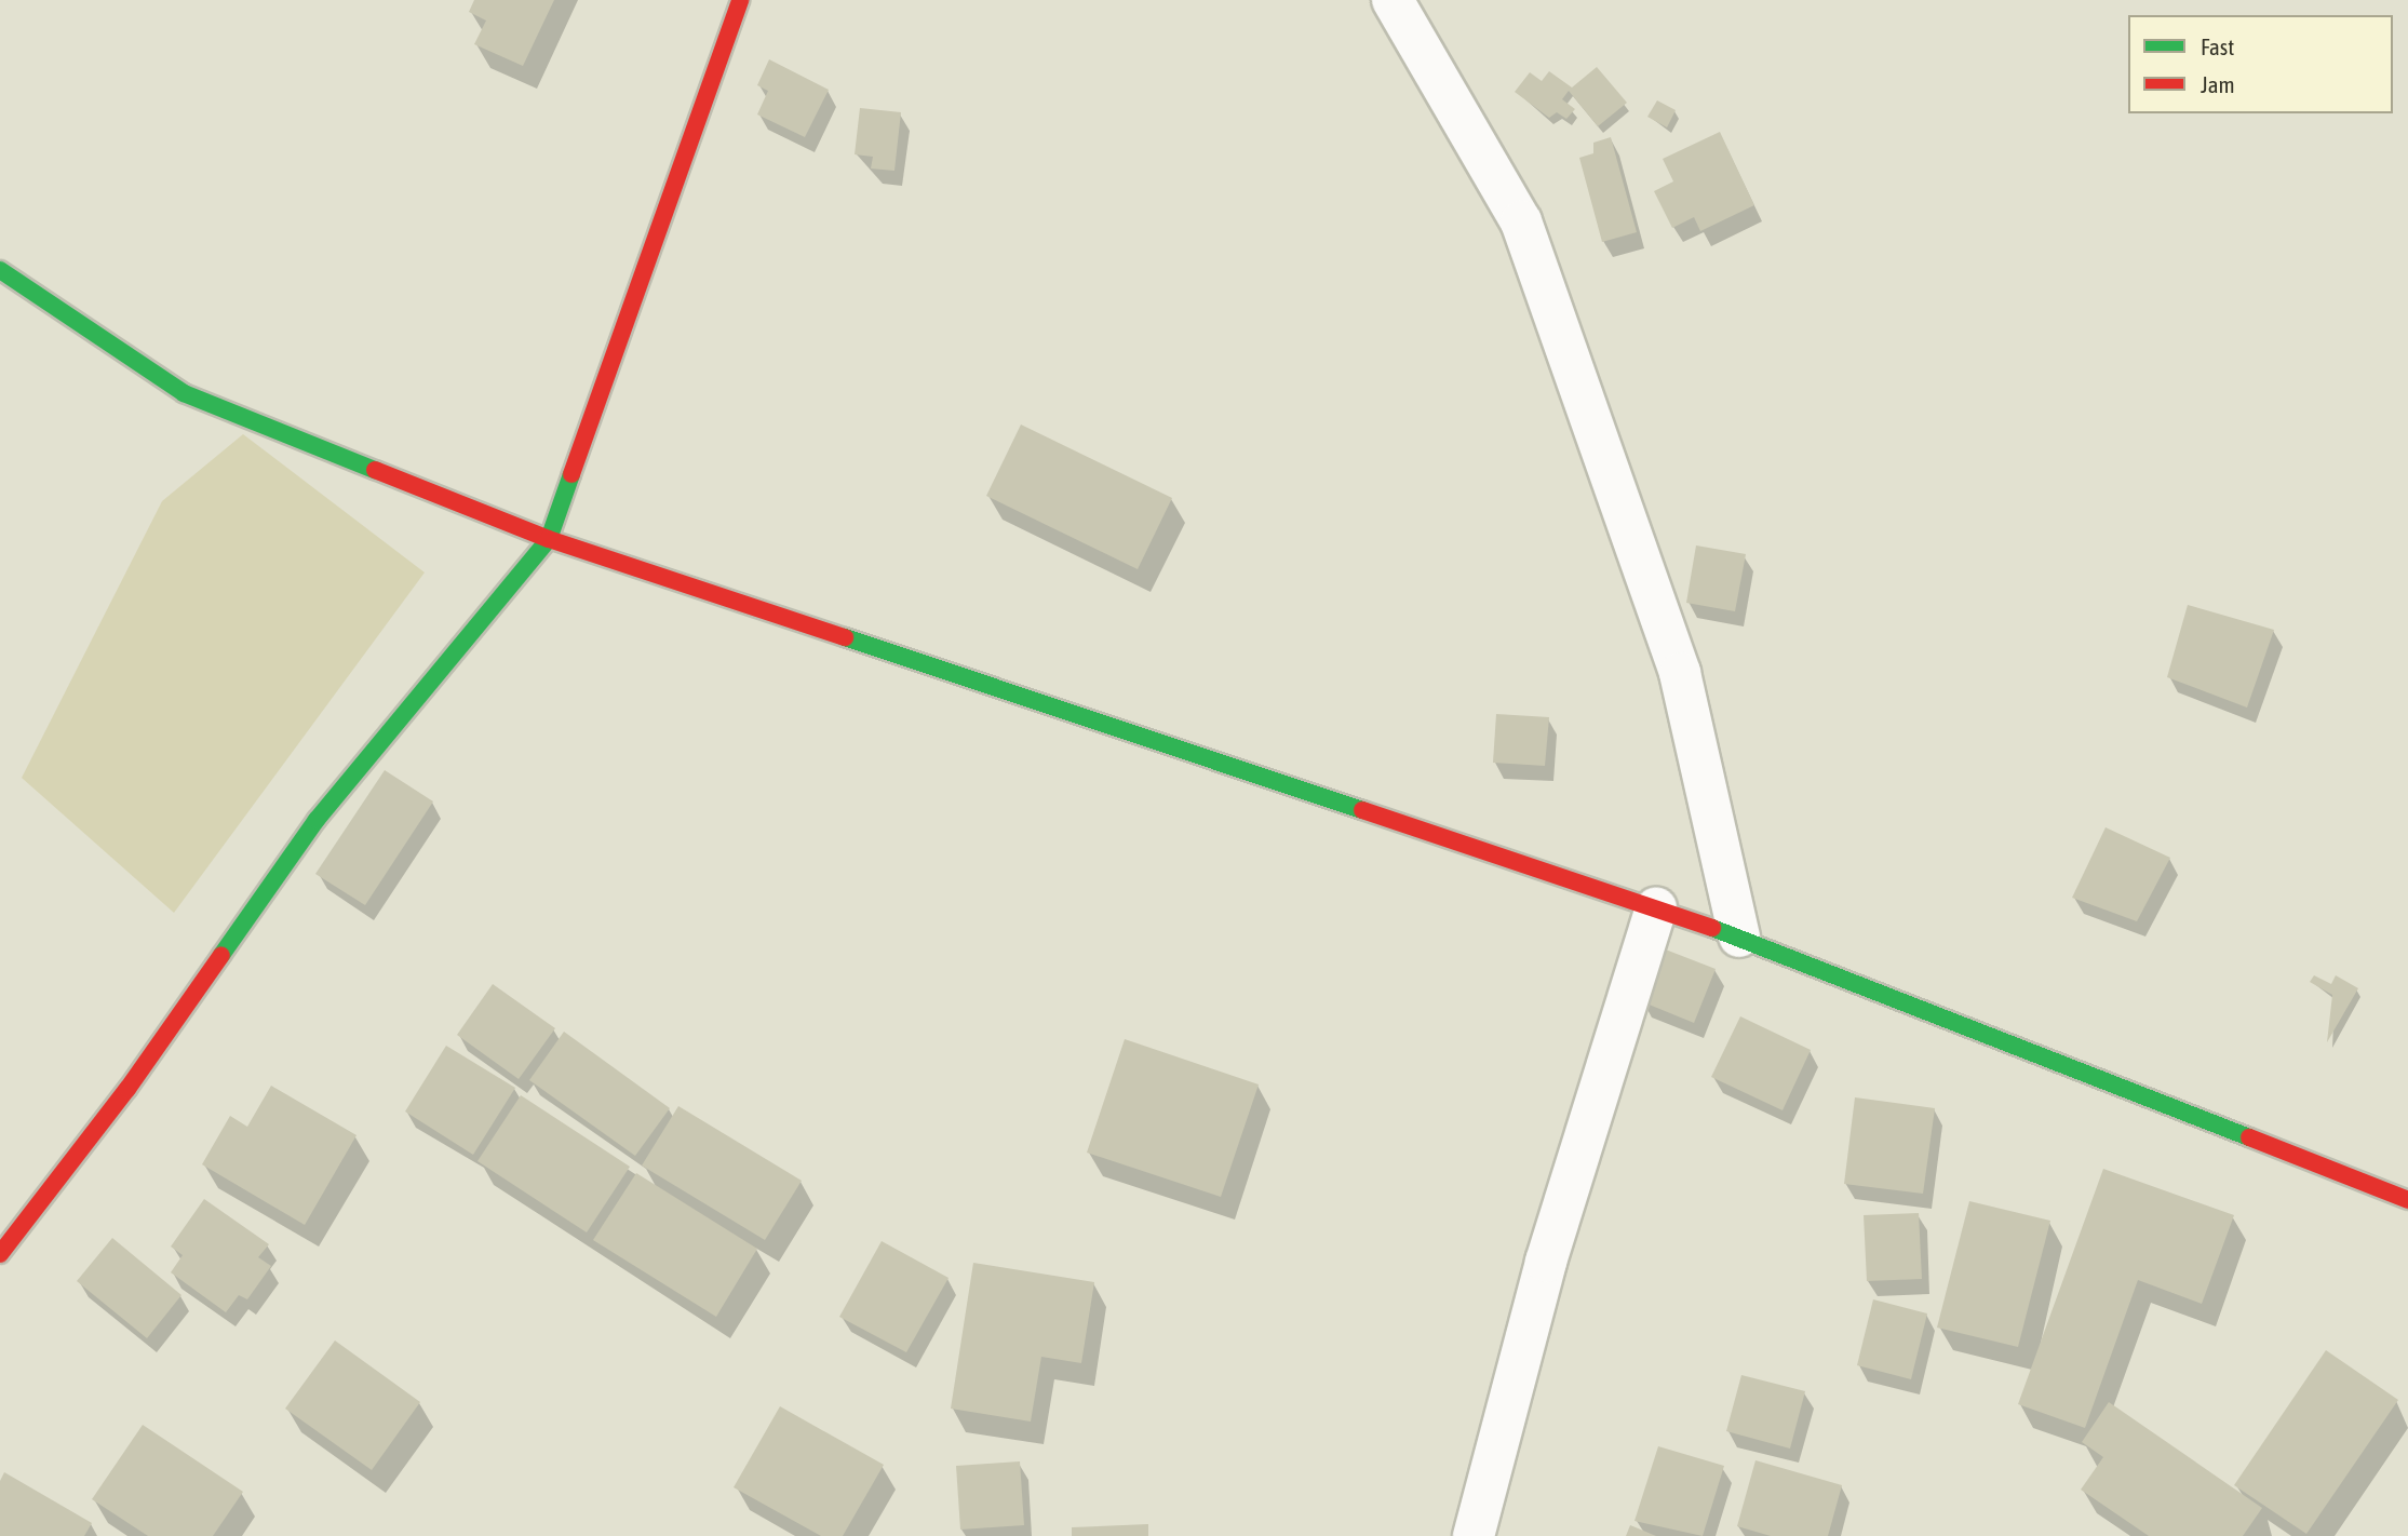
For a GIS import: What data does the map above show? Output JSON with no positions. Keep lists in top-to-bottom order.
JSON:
{
  "legend": ["Fast", "Jam"]
}
